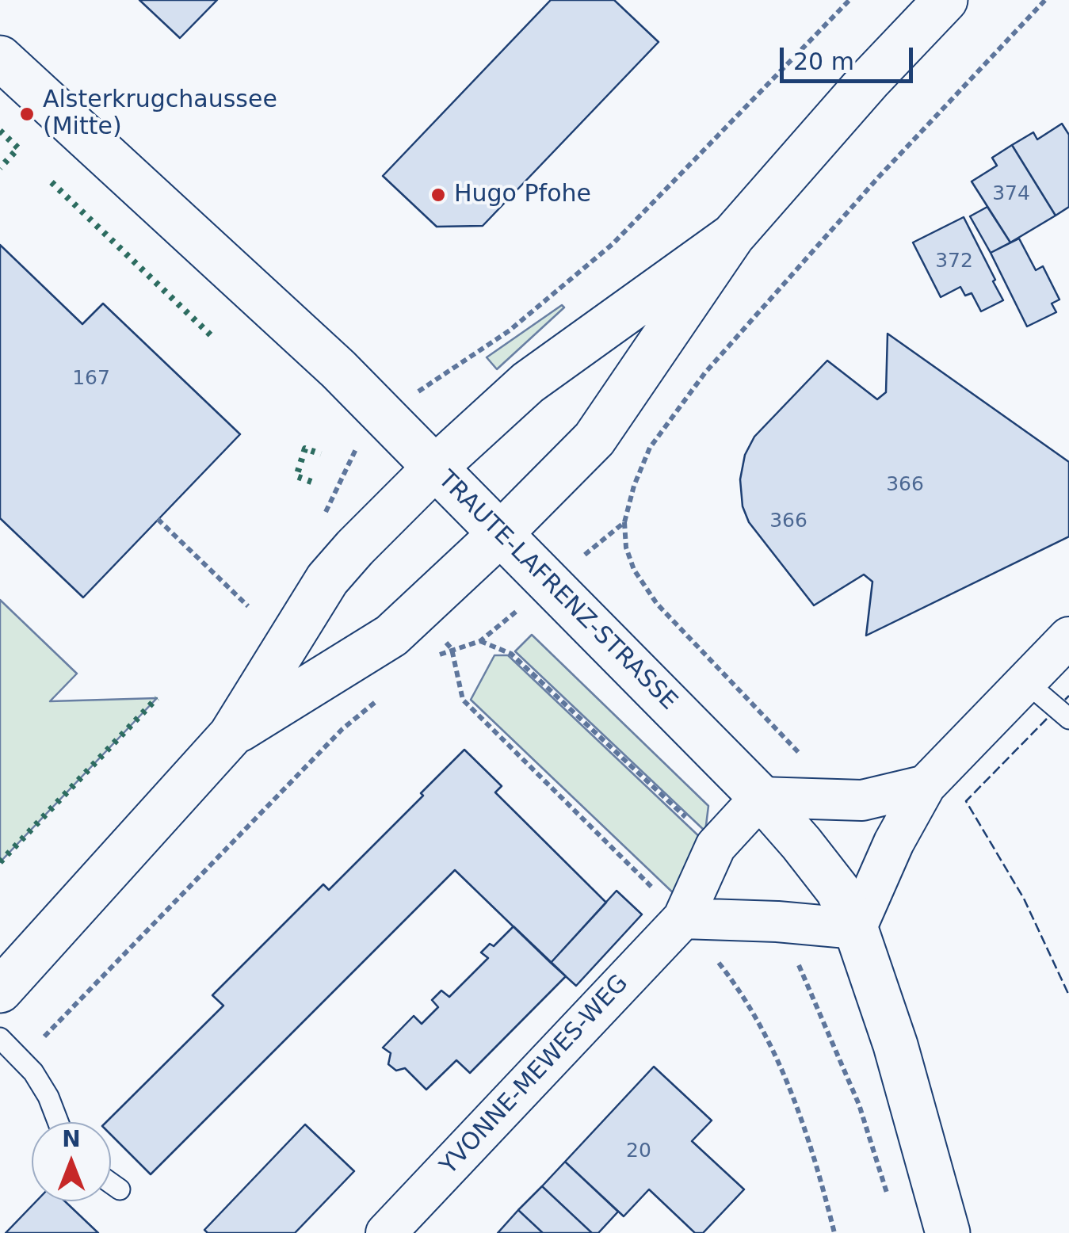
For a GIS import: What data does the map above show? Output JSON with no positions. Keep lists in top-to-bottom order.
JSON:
{
  "streets": {
    "main road": ["TRAUTE-LAFRENZ-STRASSE"],
    "street": ["YVONNE-MEWES-WEG"]
  },
  "crossings": [
    ["TRAUTE-LAFRENZ-STRASSE", "YVONNE-MEWES-WEG"]
  ],
  "places": ["Alsterkrugchaussee (Mitte)", "Hugo Pfohe"],
  "house_numbers": [
    "374",
    "372",
    "167",
    "366",
    "366",
    "20"
  ],
  "scale_bar": "20 m",
  "north": "top"
}
